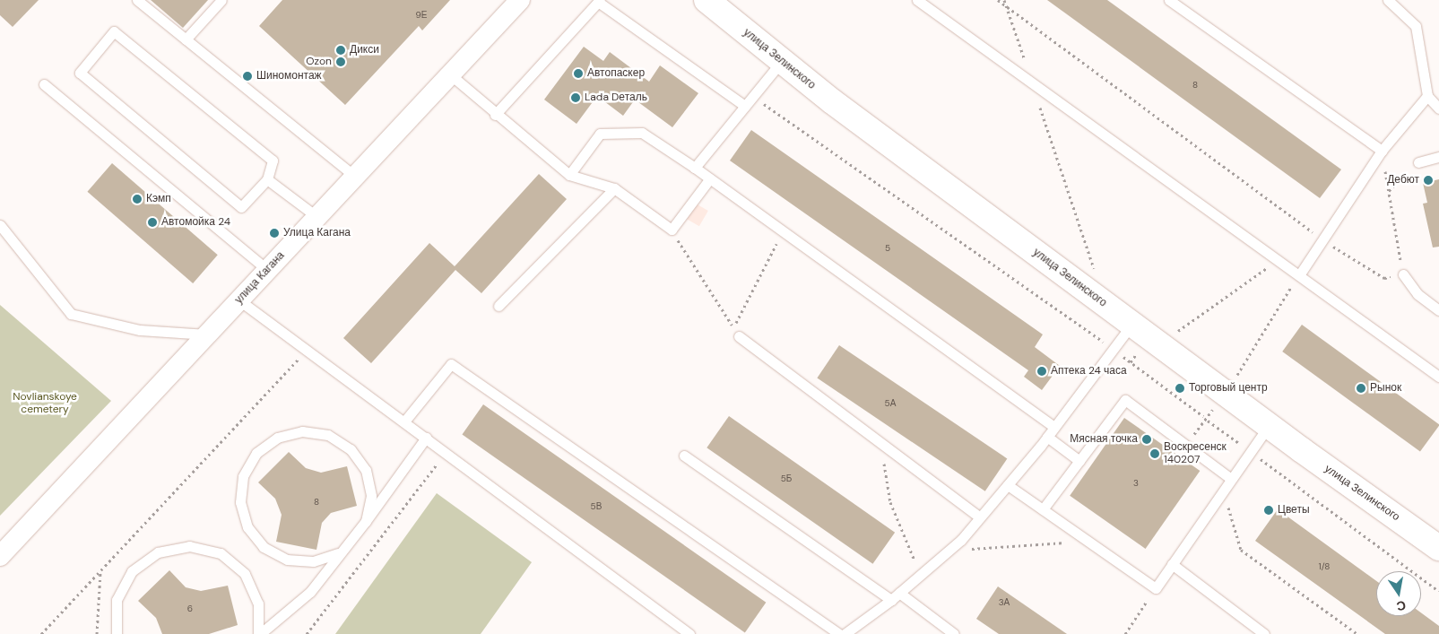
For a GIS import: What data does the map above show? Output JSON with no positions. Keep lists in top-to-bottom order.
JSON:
{
  "streets": {
    "street": ["улица Зелинского", "улица Кагана"]
  },
  "parks": ["Novlianskoye cemetery"],
  "places": [
    "Дикси",
    "Ozon",
    "Автопаскер",
    "Шиномонтаж",
    "Lada Dеталь",
    "Дебют",
    "Кэмп",
    "Автомойка 24",
    "Улица Кагана",
    "Аптека 24 часа",
    "Торговый центр",
    "Рынок",
    "Мясная точка",
    "Воскресенск 140207",
    "Цветы"
  ],
  "house_numbers": [
    "9Е",
    "8",
    "5",
    "5А",
    "5Б",
    "3",
    "8",
    "5В",
    "1/8",
    "3А",
    "6"
  ],
  "north": "bottom"
}
